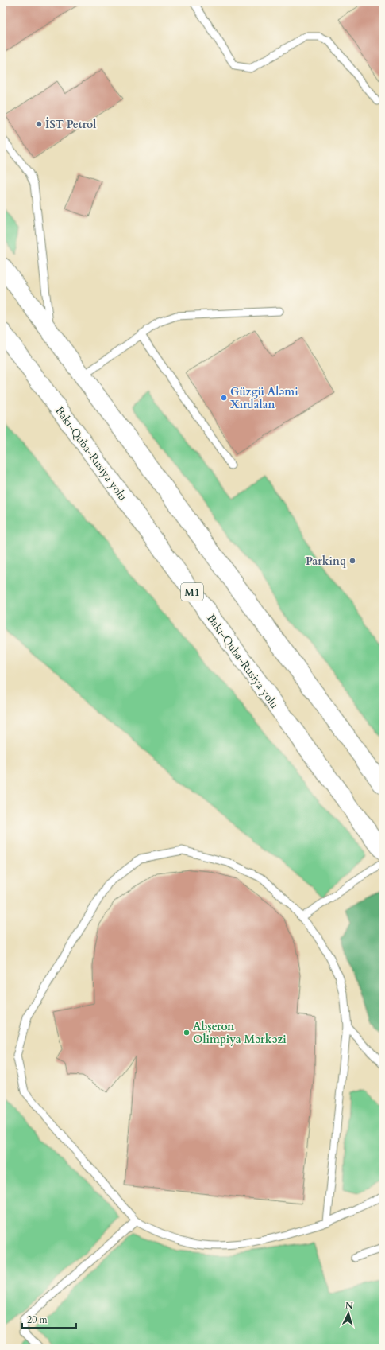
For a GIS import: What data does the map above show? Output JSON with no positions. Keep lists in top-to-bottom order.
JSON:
{
  "streets": {
    "highway": ["Bakı-Quba-Rusiya yolu", "M1"]
  },
  "places": [
    "İST Petrol",
    "Güzgü Aləmi Xırdalan",
    "Parkinq",
    "Abşeron Olimpiya Mərkəzi"
  ],
  "scale_bar": "20 m",
  "north": "top"
}
